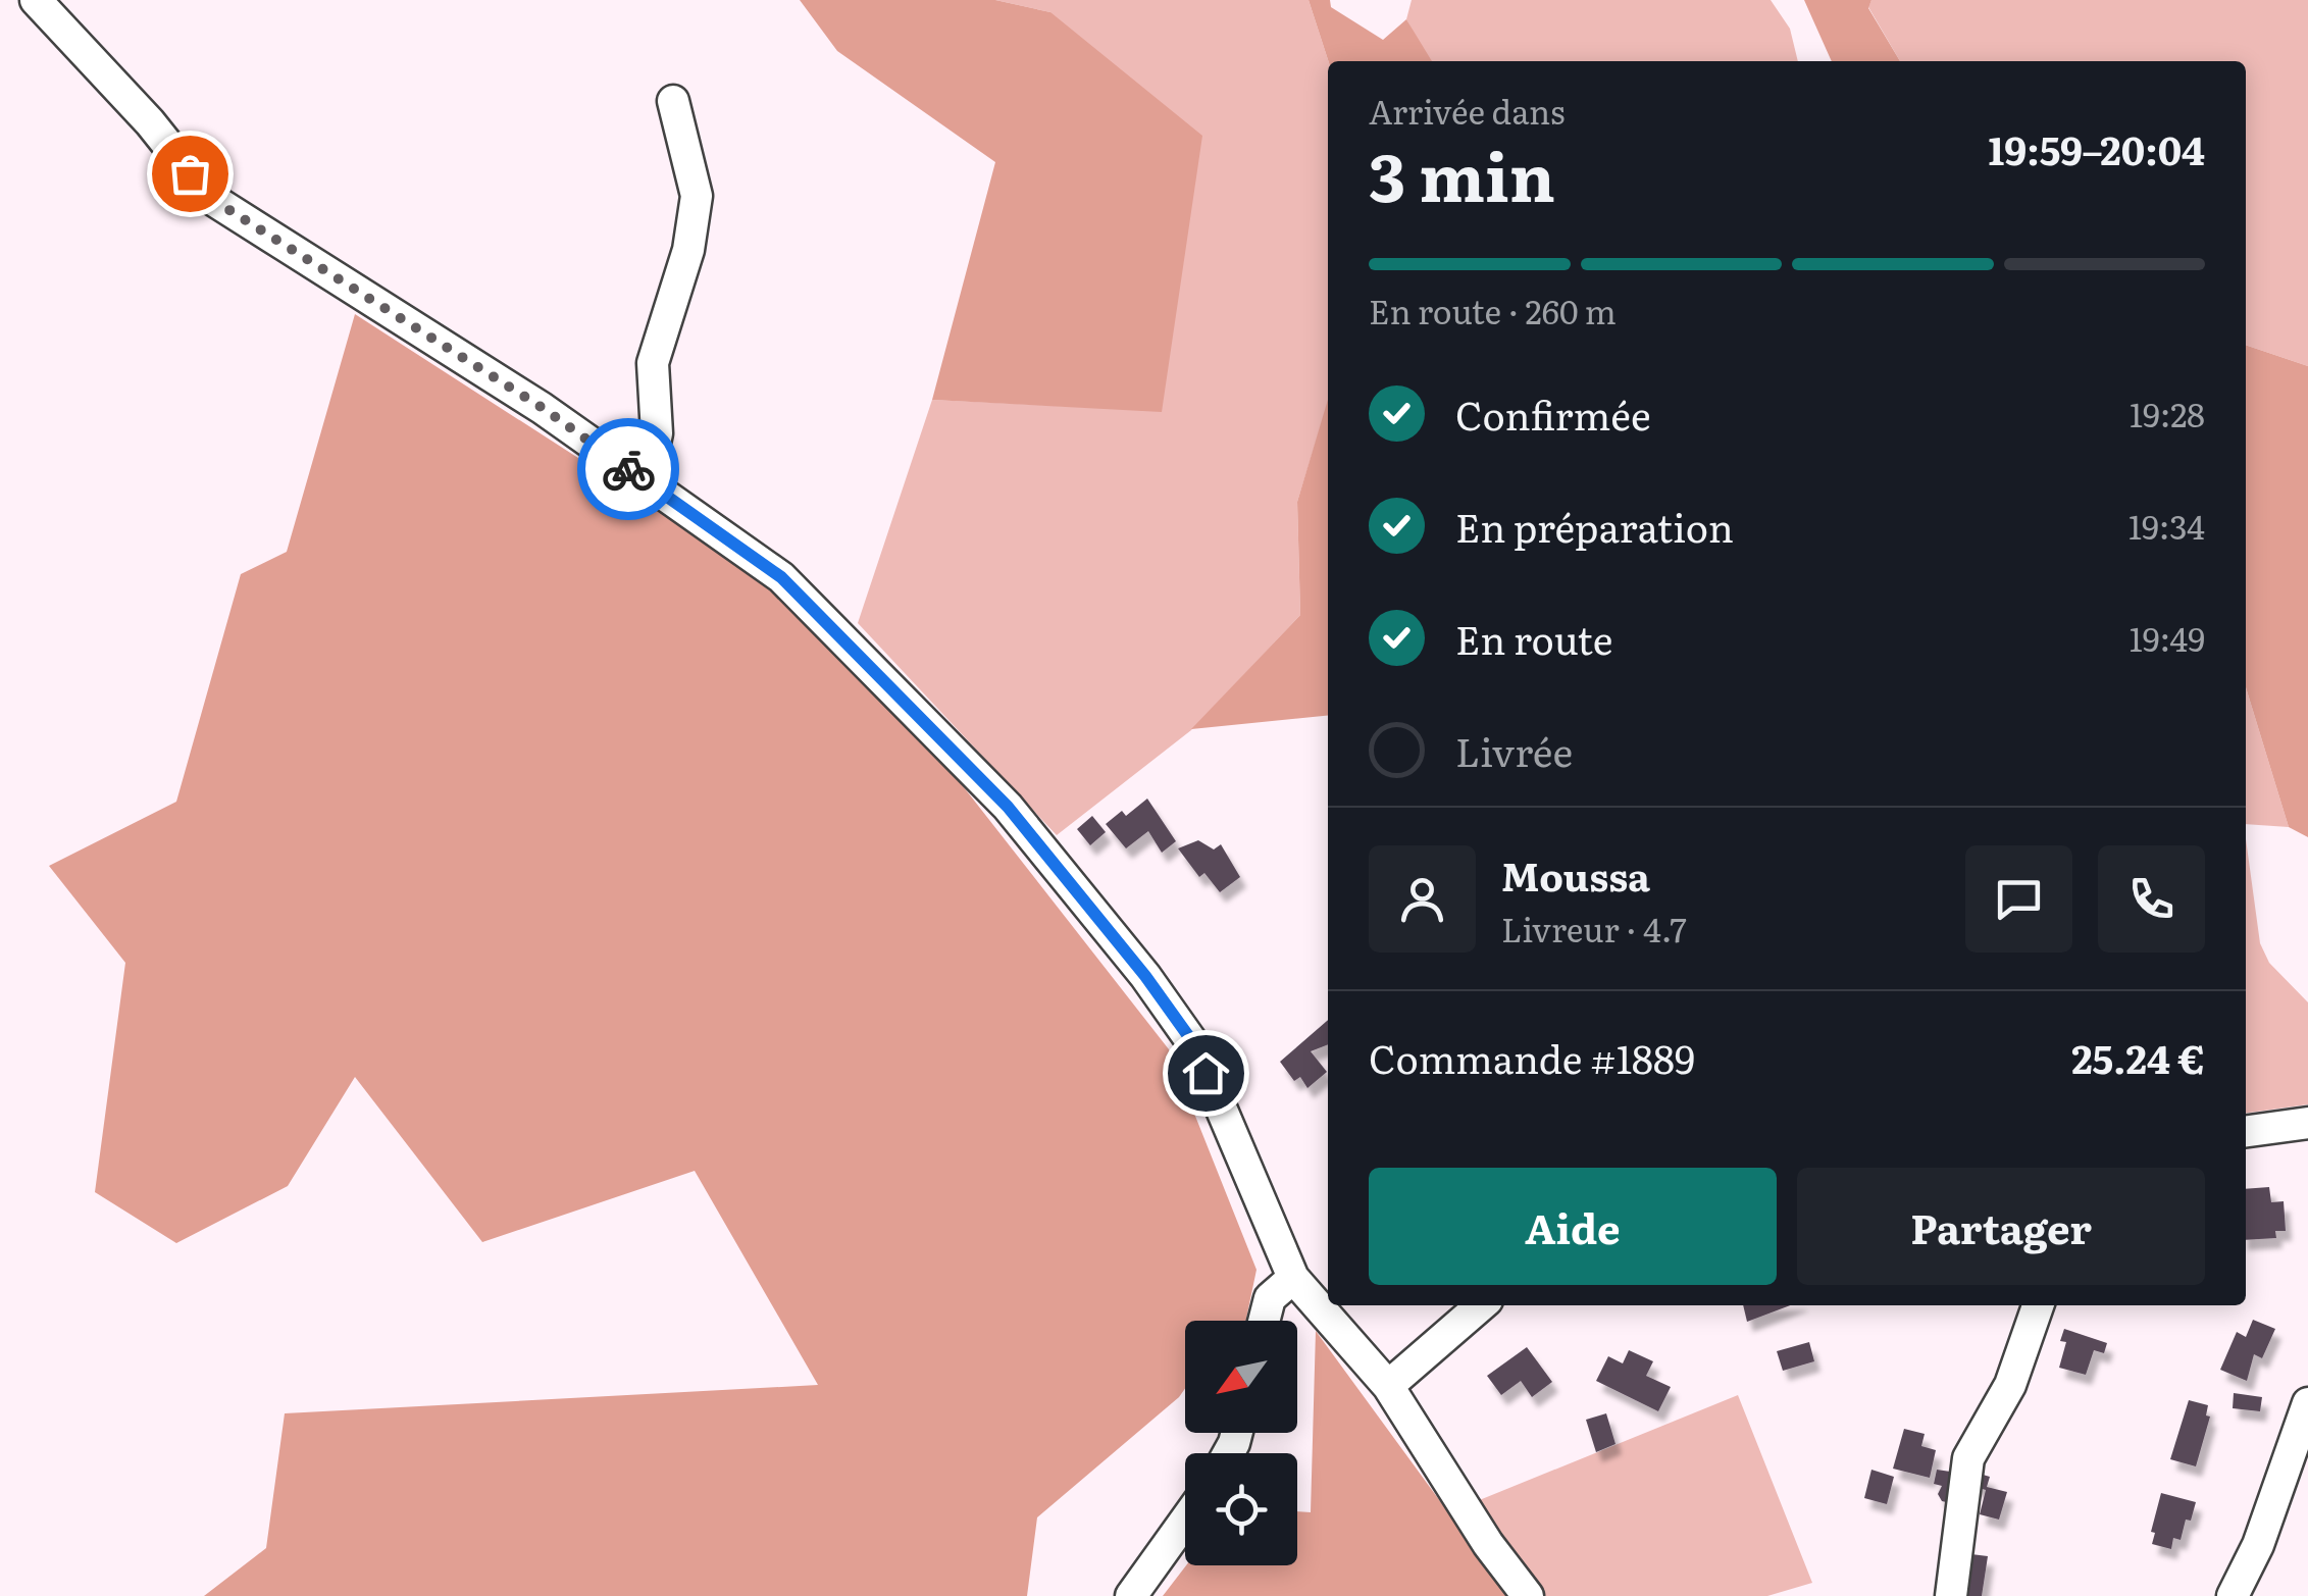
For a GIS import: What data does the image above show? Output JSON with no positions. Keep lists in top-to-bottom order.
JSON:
{
  "north": "bottom left",
  "page": {
    "heading": ["3 min", "Arrivée dans", "19:59–20:04"],
    "panel": [
      "Moussa",
      "Livreur · 4.7",
      "Commande #1889",
      "25.24 €"
    ],
    "bar": "En route · 260 m",
    "list": [
      ["Confirmée", "19:28"],
      ["En préparation", "19:34"],
      ["En route", "19:49"],
      "Livrée"
    ],
    "buttons": ["Aide", "Partager"]
  }
}
